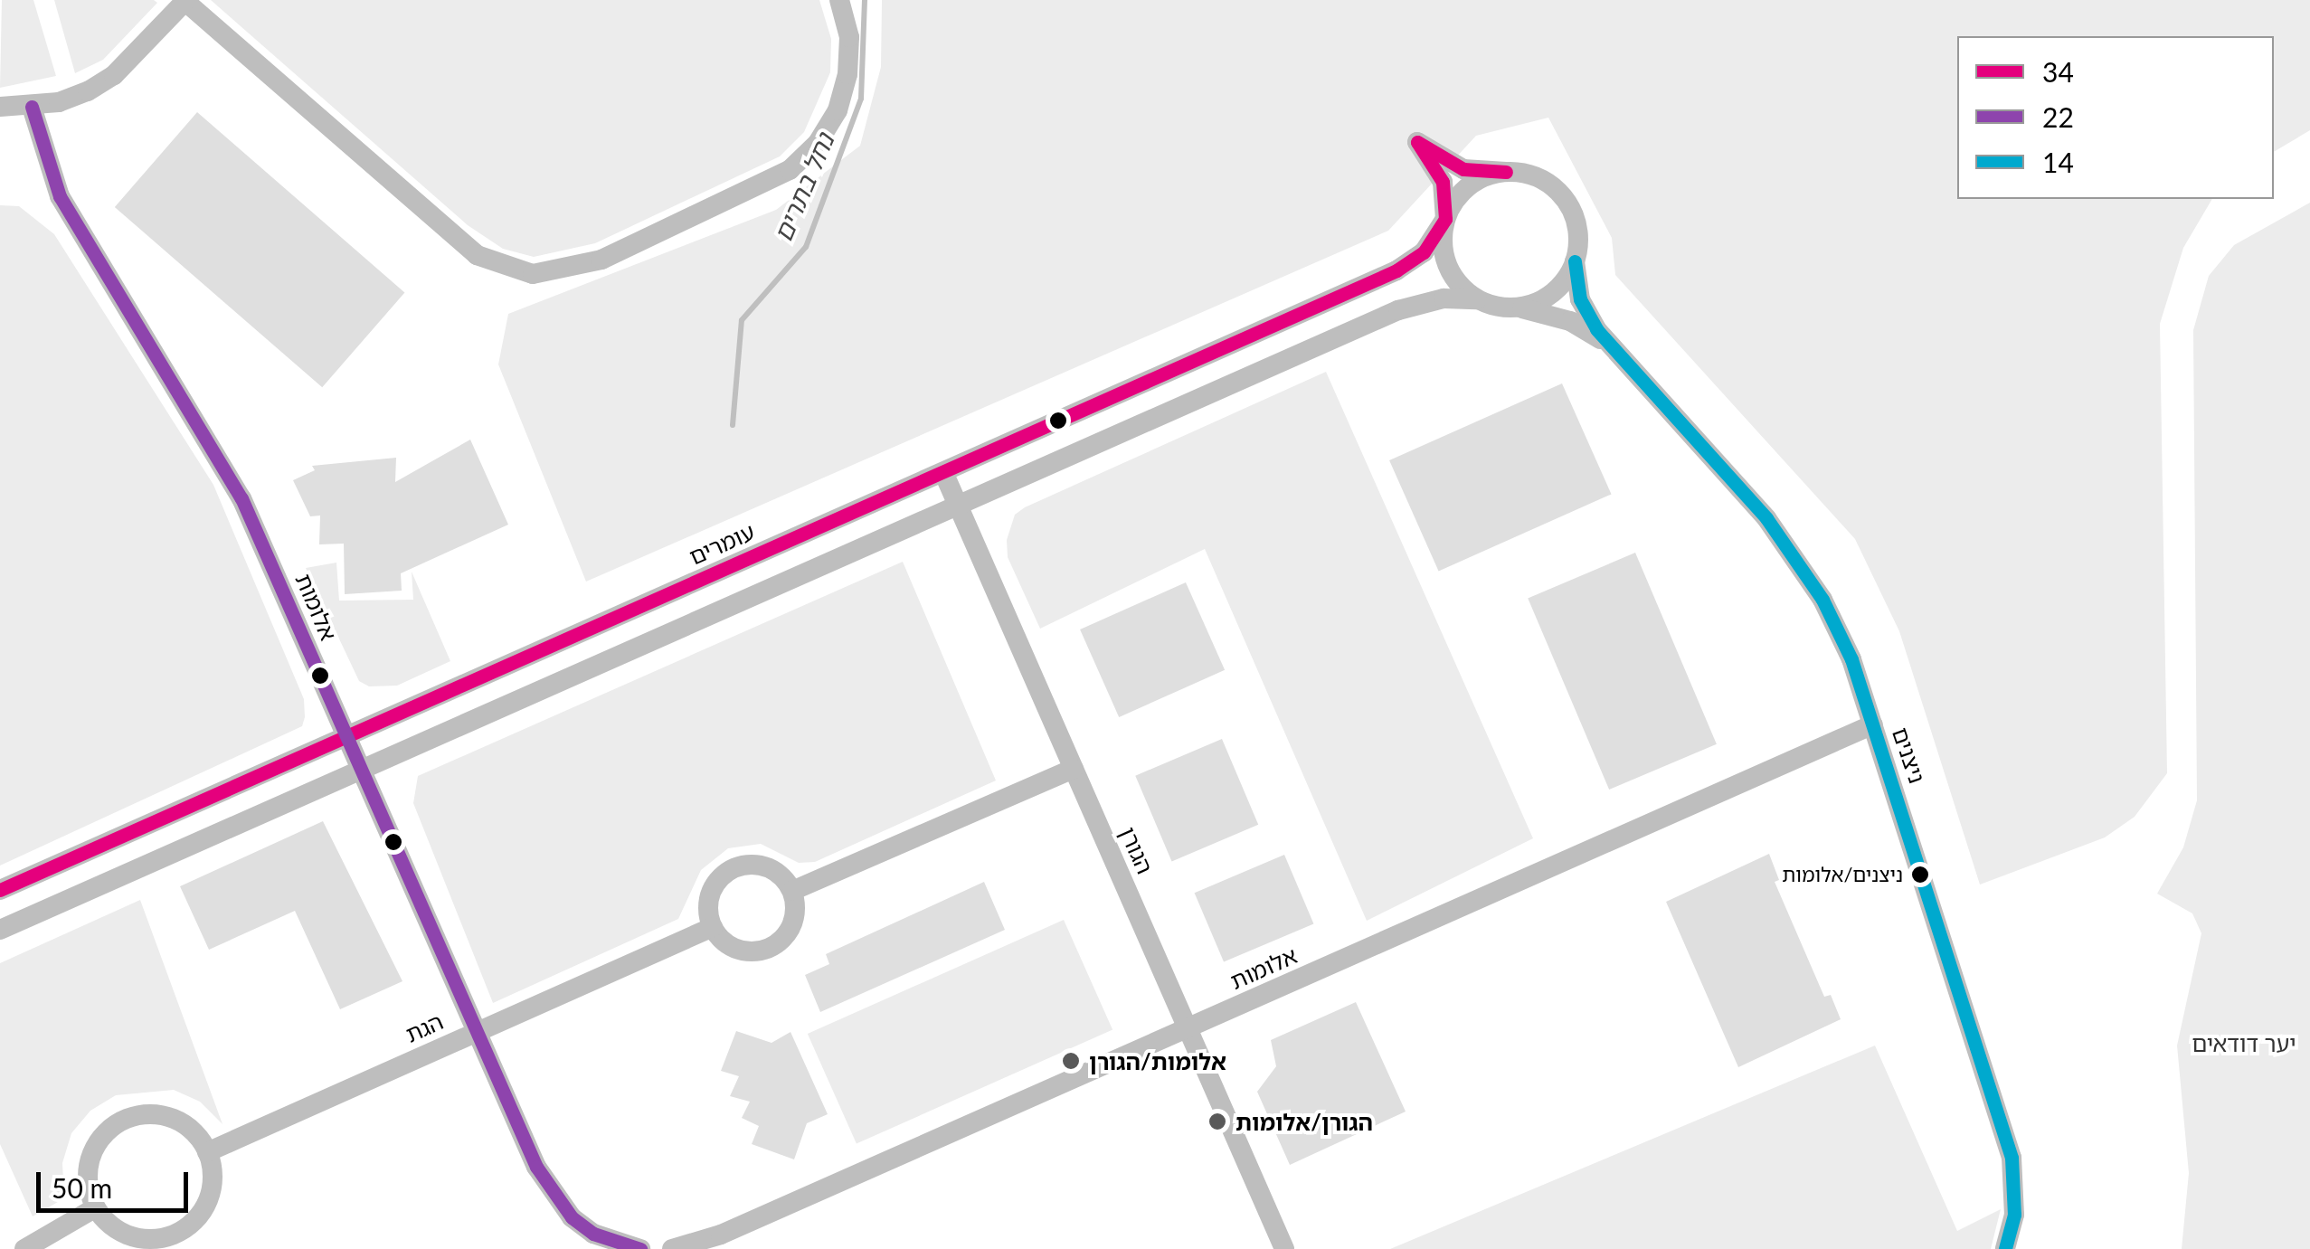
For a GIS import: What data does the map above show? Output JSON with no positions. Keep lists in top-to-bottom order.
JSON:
{
  "streets": {
    "street": [
      "עומרים",
      "אלומות",
      "ניצנים",
      "הגורן",
      "הגת"
    ]
  },
  "crossings": [
    ["עומרים", "אלומות"],
    ["עומרים", "ניצנים"],
    ["עומרים", "הגורן"],
    ["אלומות", "ניצנים"],
    ["אלומות", "הגורן"],
    ["אלומות", "הגת"]
  ],
  "water": ["נחל בתרים"],
  "parks": ["יער דודאים"],
  "places": ["ניצנים/אלומות", "אלומות/הגורן", "הגורן/אלומות"],
  "lines": ["transit line 22", "transit line 34", "transit line 14"],
  "legend": ["34", "22", "14"],
  "scale_bar": "50 m"
}
